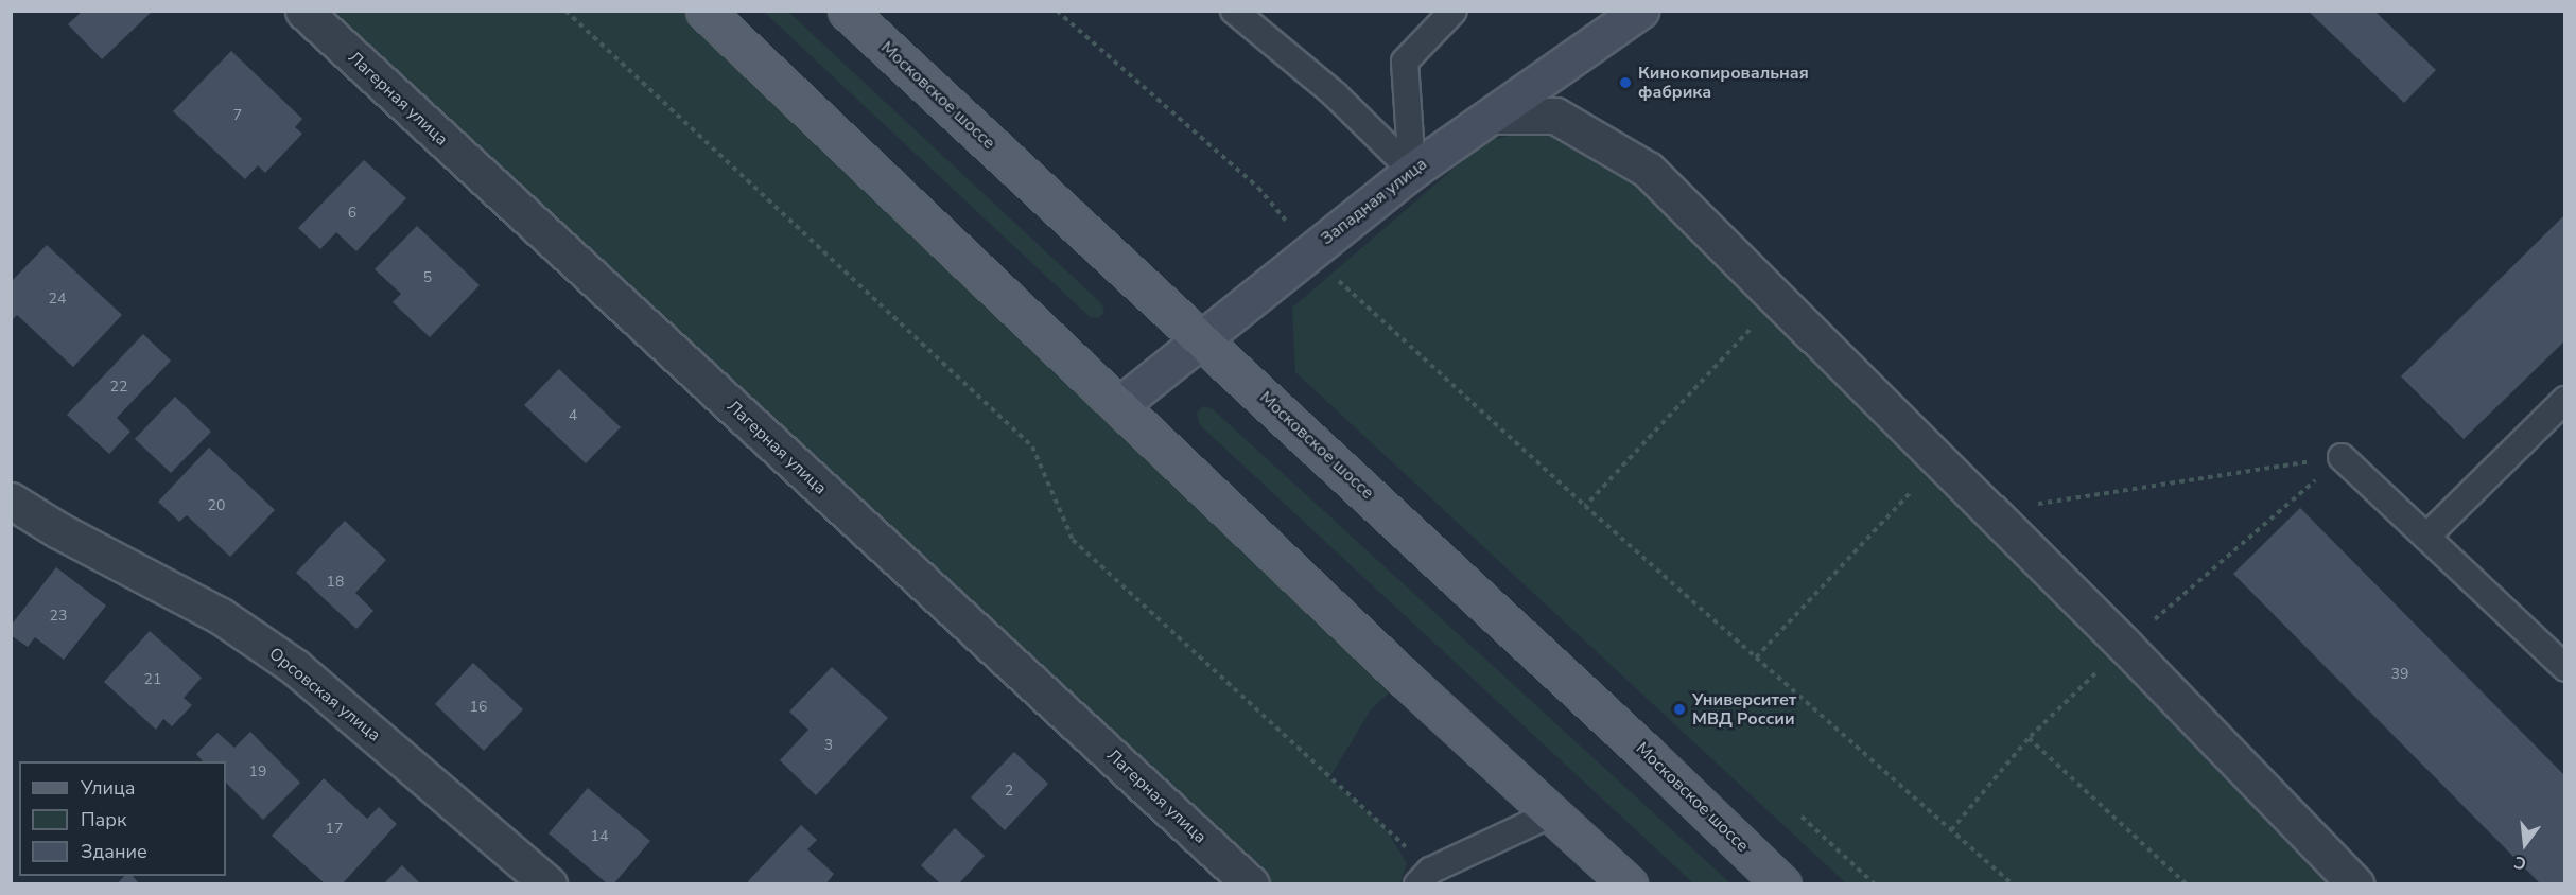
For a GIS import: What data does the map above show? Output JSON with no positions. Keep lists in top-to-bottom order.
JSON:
{
  "streets": {
    "main road": ["Московское шоссе"],
    "street": ["Лагерная улица", "Западная улица", "Орсовская улица"]
  },
  "crossings": [
    ["Московское шоссе", "Западная улица"]
  ],
  "places": ["Кинокопировальная фабрика", "Университет МВД России"],
  "house_numbers": [
    "7",
    "6",
    "5",
    "24",
    "22",
    "4",
    "20",
    "18",
    "23",
    "39",
    "21",
    "16",
    "3",
    "19",
    "2",
    "17",
    "14"
  ],
  "legend": ["Улица", "Парк", "Здание"],
  "north": "bottom"
}
